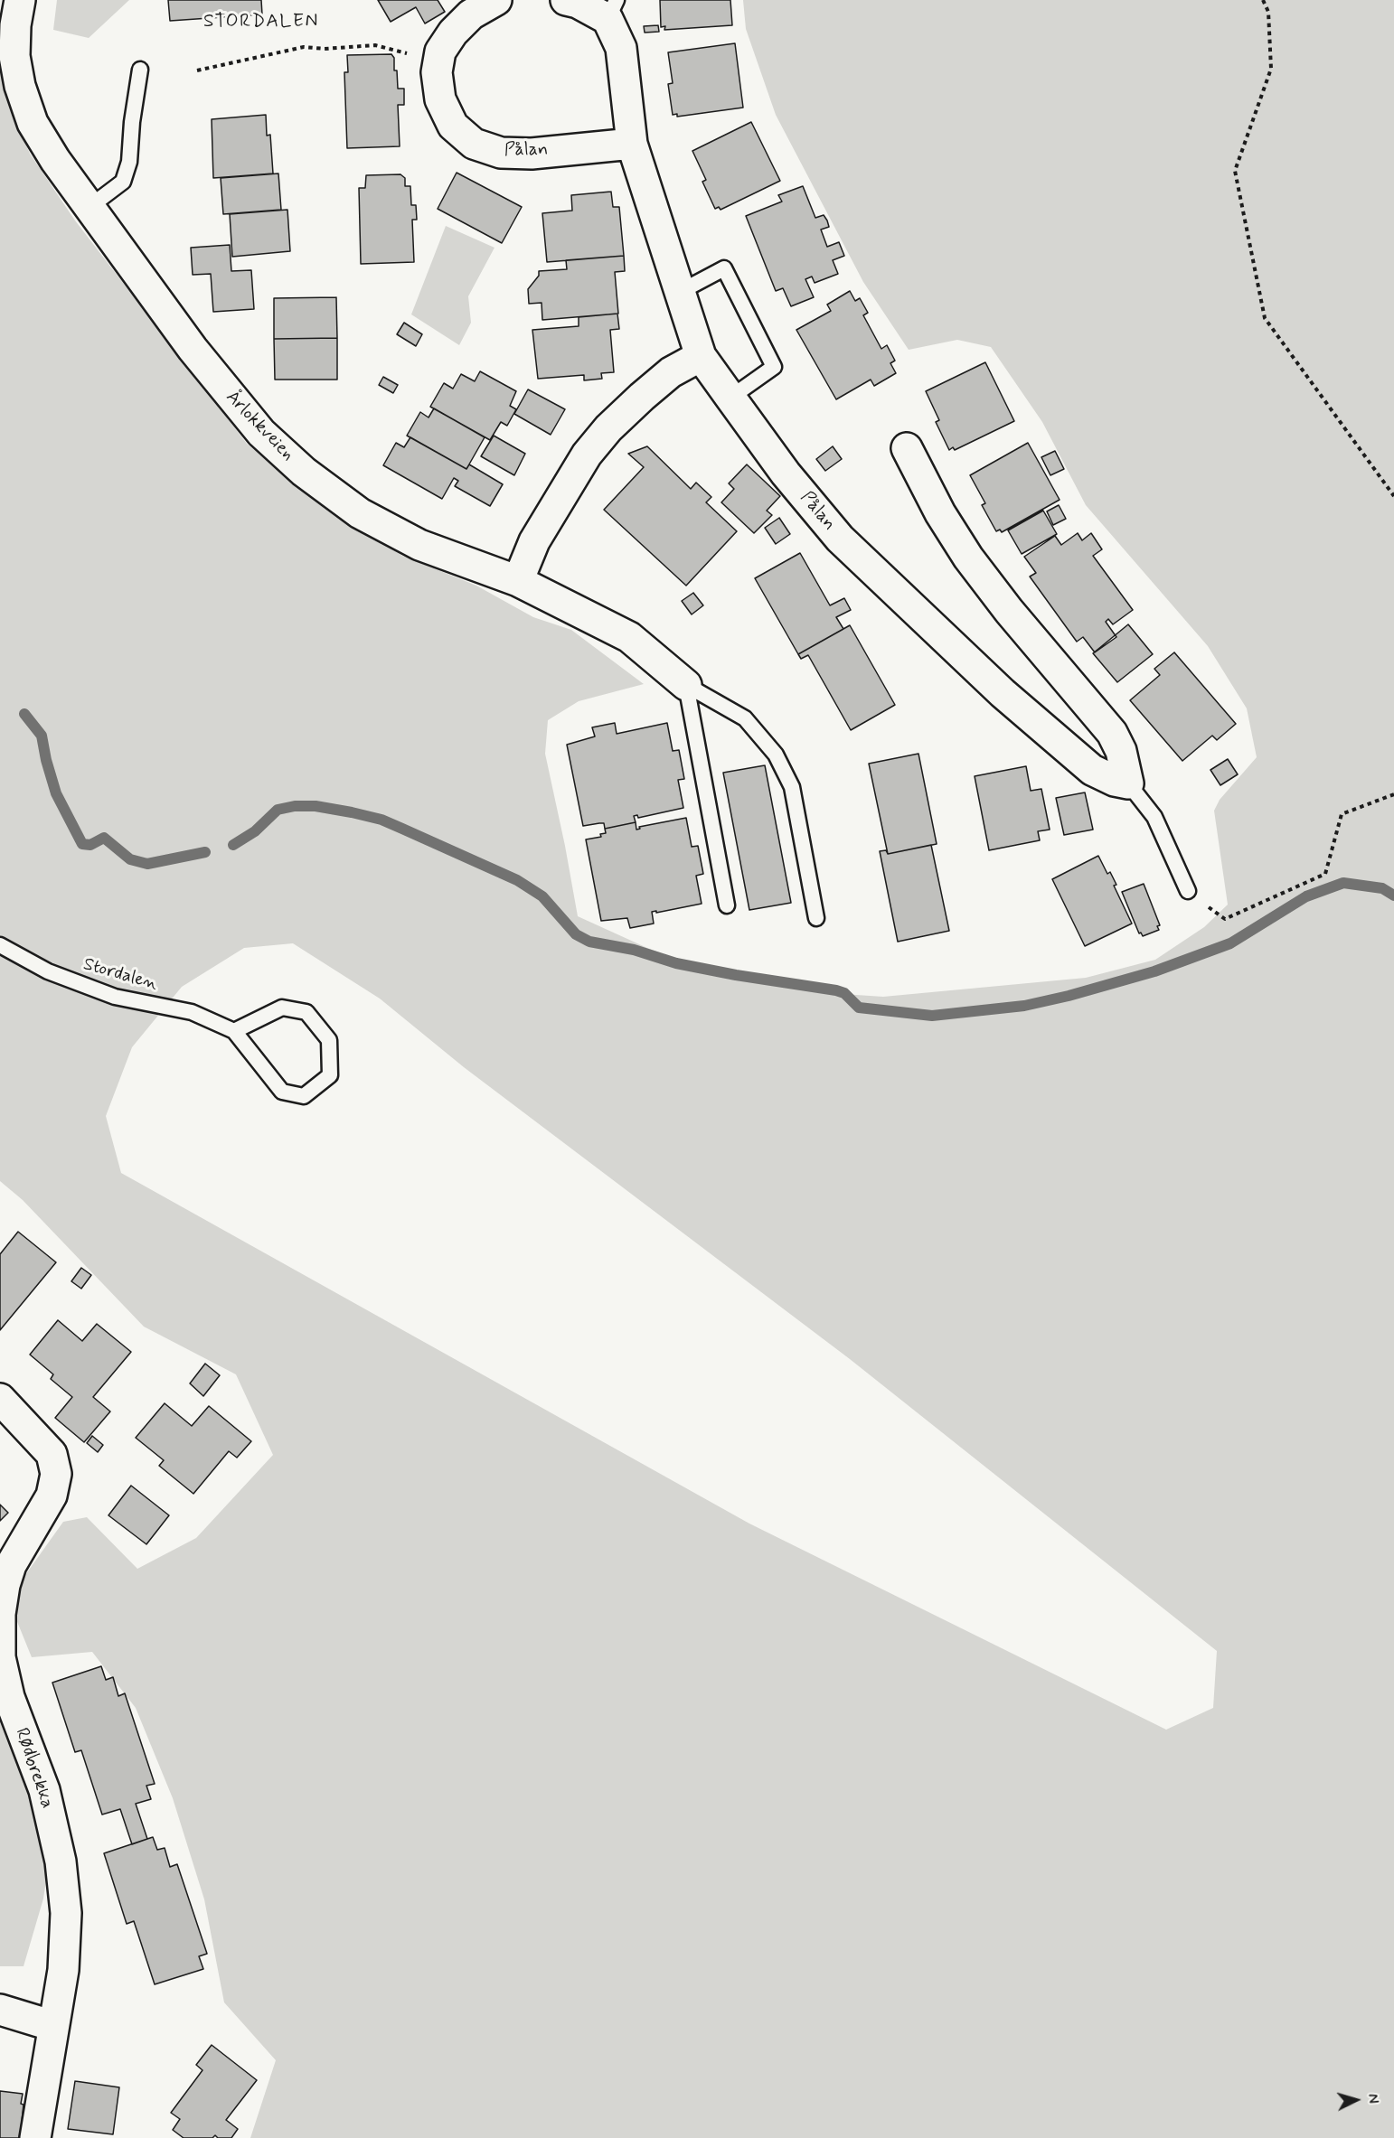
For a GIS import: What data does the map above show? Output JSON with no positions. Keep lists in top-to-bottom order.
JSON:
{
  "streets": {
    "street": ["Pålan", "Årlokkveien", "Rødbrekka"],
    "lane": ["Stordalen"]
  },
  "districts": ["STORDALEN"],
  "north": "right"
}
